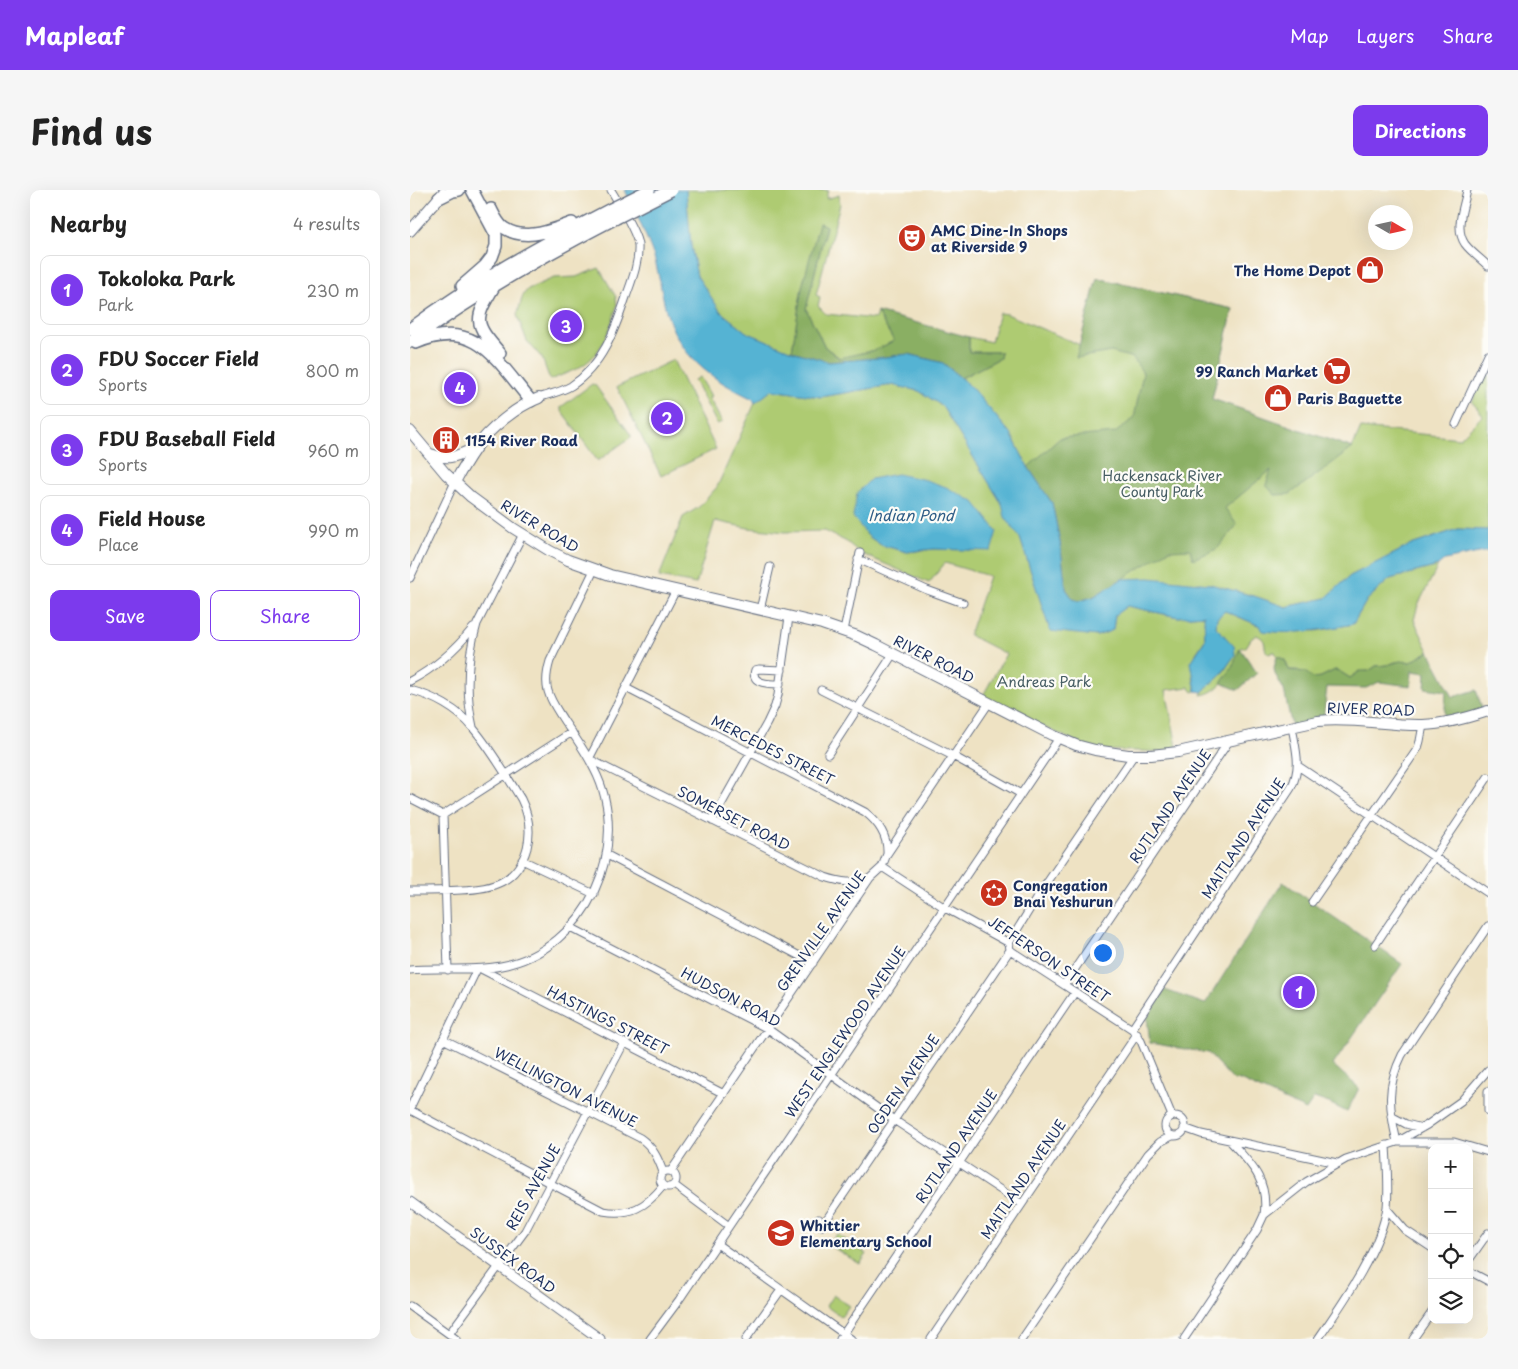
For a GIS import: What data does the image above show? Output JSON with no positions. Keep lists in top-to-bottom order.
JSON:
{
  "streets": {
    "main road": ["RIVER ROAD"],
    "street": [
      "MERCEDES STREET",
      "RUTLAND AVENUE",
      "SOMERSET ROAD",
      "MAITLAND AVENUE",
      "GRENVILLE AVENUE",
      "JEFFERSON STREET",
      "HUDSON ROAD",
      "HASTINGS STREET",
      "WEST ENGLEWOOD AVENUE",
      "OGDEN AVENUE",
      "WELLINGTON AVENUE",
      "REIS AVENUE",
      "SUSSEX ROAD"
    ]
  },
  "crossings": [
    ["RIVER ROAD", "RUTLAND AVENUE"],
    ["RIVER ROAD", "MAITLAND AVENUE"],
    ["RIVER ROAD", "GRENVILLE AVENUE"],
    ["RIVER ROAD", "WEST ENGLEWOOD AVENUE"],
    ["RIVER ROAD", "OGDEN AVENUE"],
    ["MERCEDES STREET", "GRENVILLE AVENUE"],
    ["RUTLAND AVENUE", "JEFFERSON STREET"],
    ["RUTLAND AVENUE", "HUDSON ROAD"],
    ["SOMERSET ROAD", "GRENVILLE AVENUE"],
    ["MAITLAND AVENUE", "JEFFERSON STREET"],
    ["MAITLAND AVENUE", "HUDSON ROAD"],
    ["GRENVILLE AVENUE", "JEFFERSON STREET"],
    ["GRENVILLE AVENUE", "HUDSON ROAD"],
    ["GRENVILLE AVENUE", "HASTINGS STREET"],
    ["GRENVILLE AVENUE", "WELLINGTON AVENUE"],
    ["JEFFERSON STREET", "WEST ENGLEWOOD AVENUE"],
    ["JEFFERSON STREET", "OGDEN AVENUE"],
    ["HUDSON ROAD", "WEST ENGLEWOOD AVENUE"],
    ["HUDSON ROAD", "OGDEN AVENUE"],
    ["HASTINGS STREET", "REIS AVENUE"],
    ["WELLINGTON AVENUE", "REIS AVENUE"],
    ["REIS AVENUE", "SUSSEX ROAD"]
  ],
  "water": ["Indian Pond"],
  "parks": ["Hackensack River County Park", "Andreas Park"],
  "places": {
    "theatre": ["AMC Dine-In Shops at Riverside 9"],
    "shop": ["The Home Depot", "Paris Baguette"],
    "supermarket": ["99 Ranch Market"],
    "building": ["1154 River Road"],
    "synagogue": ["Congregation Bnai Yeshurun"],
    "school or university": ["Whittier Elementary School"]
  },
  "north": "right",
  "page": {
    "header": "Mapleaf",
    "nav": ["Map", "Layers", "Share"],
    "title": "Find us",
    "buttons": [
      "Directions",
      ["Save", "Share"]
    ],
    "heading": ["Nearby", "4 results"],
    "list": [
      {
        "mark": "1",
        "name": "Tokoloka Park",
        "note": "Park",
        "value": "230 m"
      },
      {
        "mark": "2",
        "name": "FDU Soccer Field",
        "note": "Sports",
        "value": "800 m"
      },
      {
        "mark": "3",
        "name": "FDU Baseball Field",
        "note": "Sports",
        "value": "960 m"
      },
      {
        "mark": "4",
        "name": "Field House",
        "note": "Place",
        "value": "990 m"
      }
    ],
    "pins": [
      "3",
      "4",
      "2",
      "1"
    ],
    "map_buttons": ["+", "−"]
  }
}
